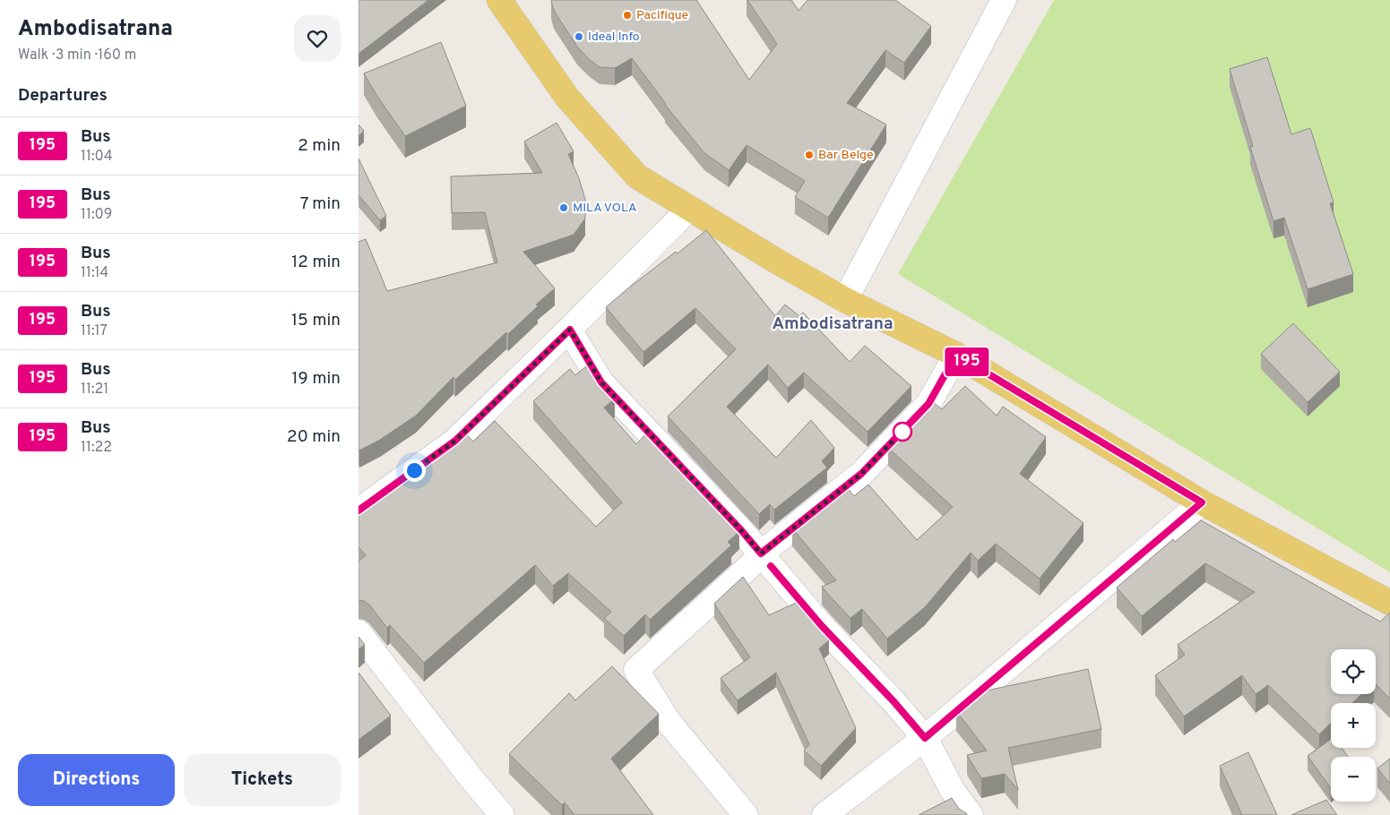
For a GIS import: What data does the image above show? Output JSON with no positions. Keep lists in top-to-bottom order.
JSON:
{
  "districts": ["Ambodisatrana"],
  "places": [
    "Pacifique",
    "Ideal Info",
    "Bar Belge",
    "MILA VOLA"
  ],
  "lines": ["bus line 195"],
  "page": {
    "heading": [
      ["Ambodisatrana", "Walk · 3 min · 160 m"],
      "Departures"
    ],
    "on_map": "195",
    "list": [
      {
        "mark": "195",
        "name": "Bus",
        "note": "11:04",
        "value": "2 min"
      },
      {
        "mark": "195",
        "name": "Bus",
        "note": "11:09",
        "value": "7 min"
      },
      {
        "mark": "195",
        "name": "Bus",
        "note": "11:14",
        "value": "12 min"
      },
      {
        "mark": "195",
        "name": "Bus",
        "note": "11:17",
        "value": "15 min"
      },
      {
        "mark": "195",
        "name": "Bus",
        "note": "11:21",
        "value": "19 min"
      },
      {
        "mark": "195",
        "name": "Bus",
        "note": "11:22",
        "value": "20 min"
      }
    ],
    "map_buttons": ["+", "−"],
    "buttons": ["Directions", "Tickets"]
  }
}
